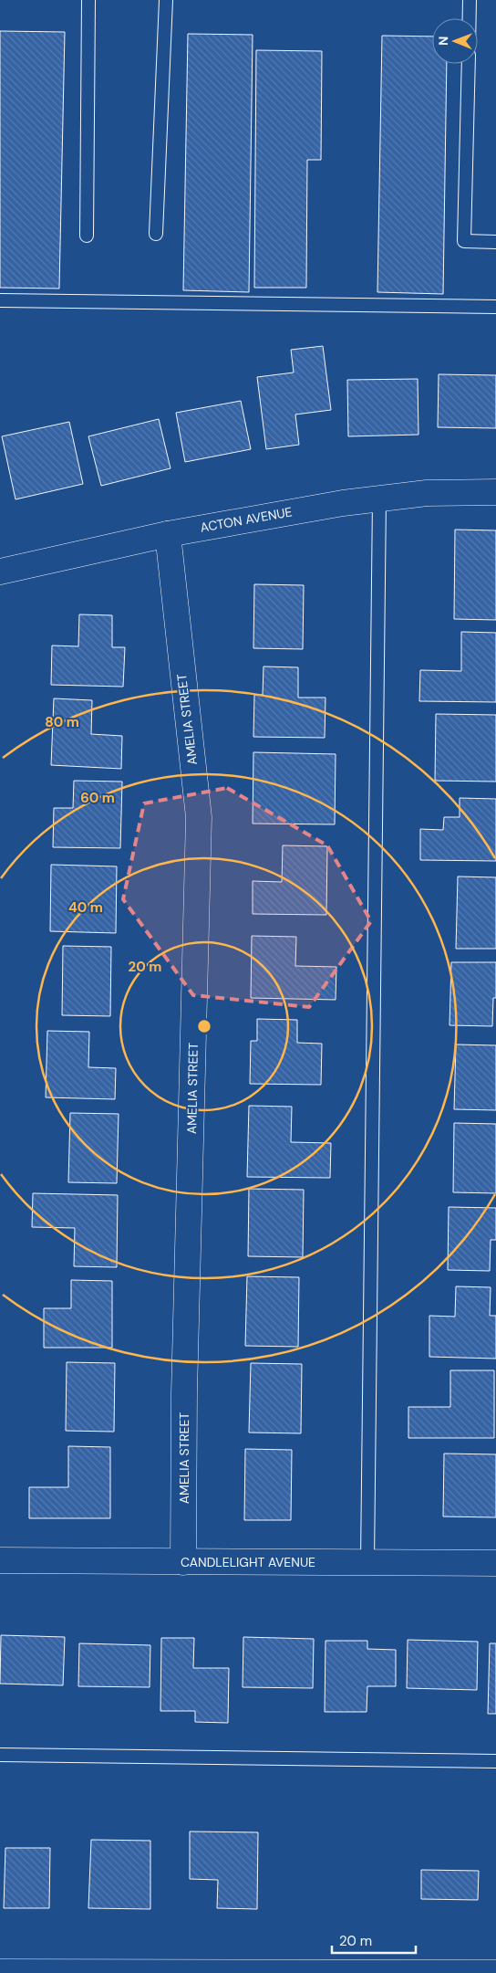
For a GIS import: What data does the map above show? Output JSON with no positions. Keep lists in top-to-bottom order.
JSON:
{
  "streets": {
    "street": ["ACTON AVENUE", "AMELIA STREET", "CANDLELIGHT AVENUE"]
  },
  "crossings": [
    ["ACTON AVENUE", "AMELIA STREET"],
    ["AMELIA STREET", "CANDLELIGHT AVENUE"]
  ],
  "scale_bar": "20 m",
  "north": "left",
  "rings": [
    "80 m",
    "60 m",
    "40 m",
    "20 m"
  ]
}
